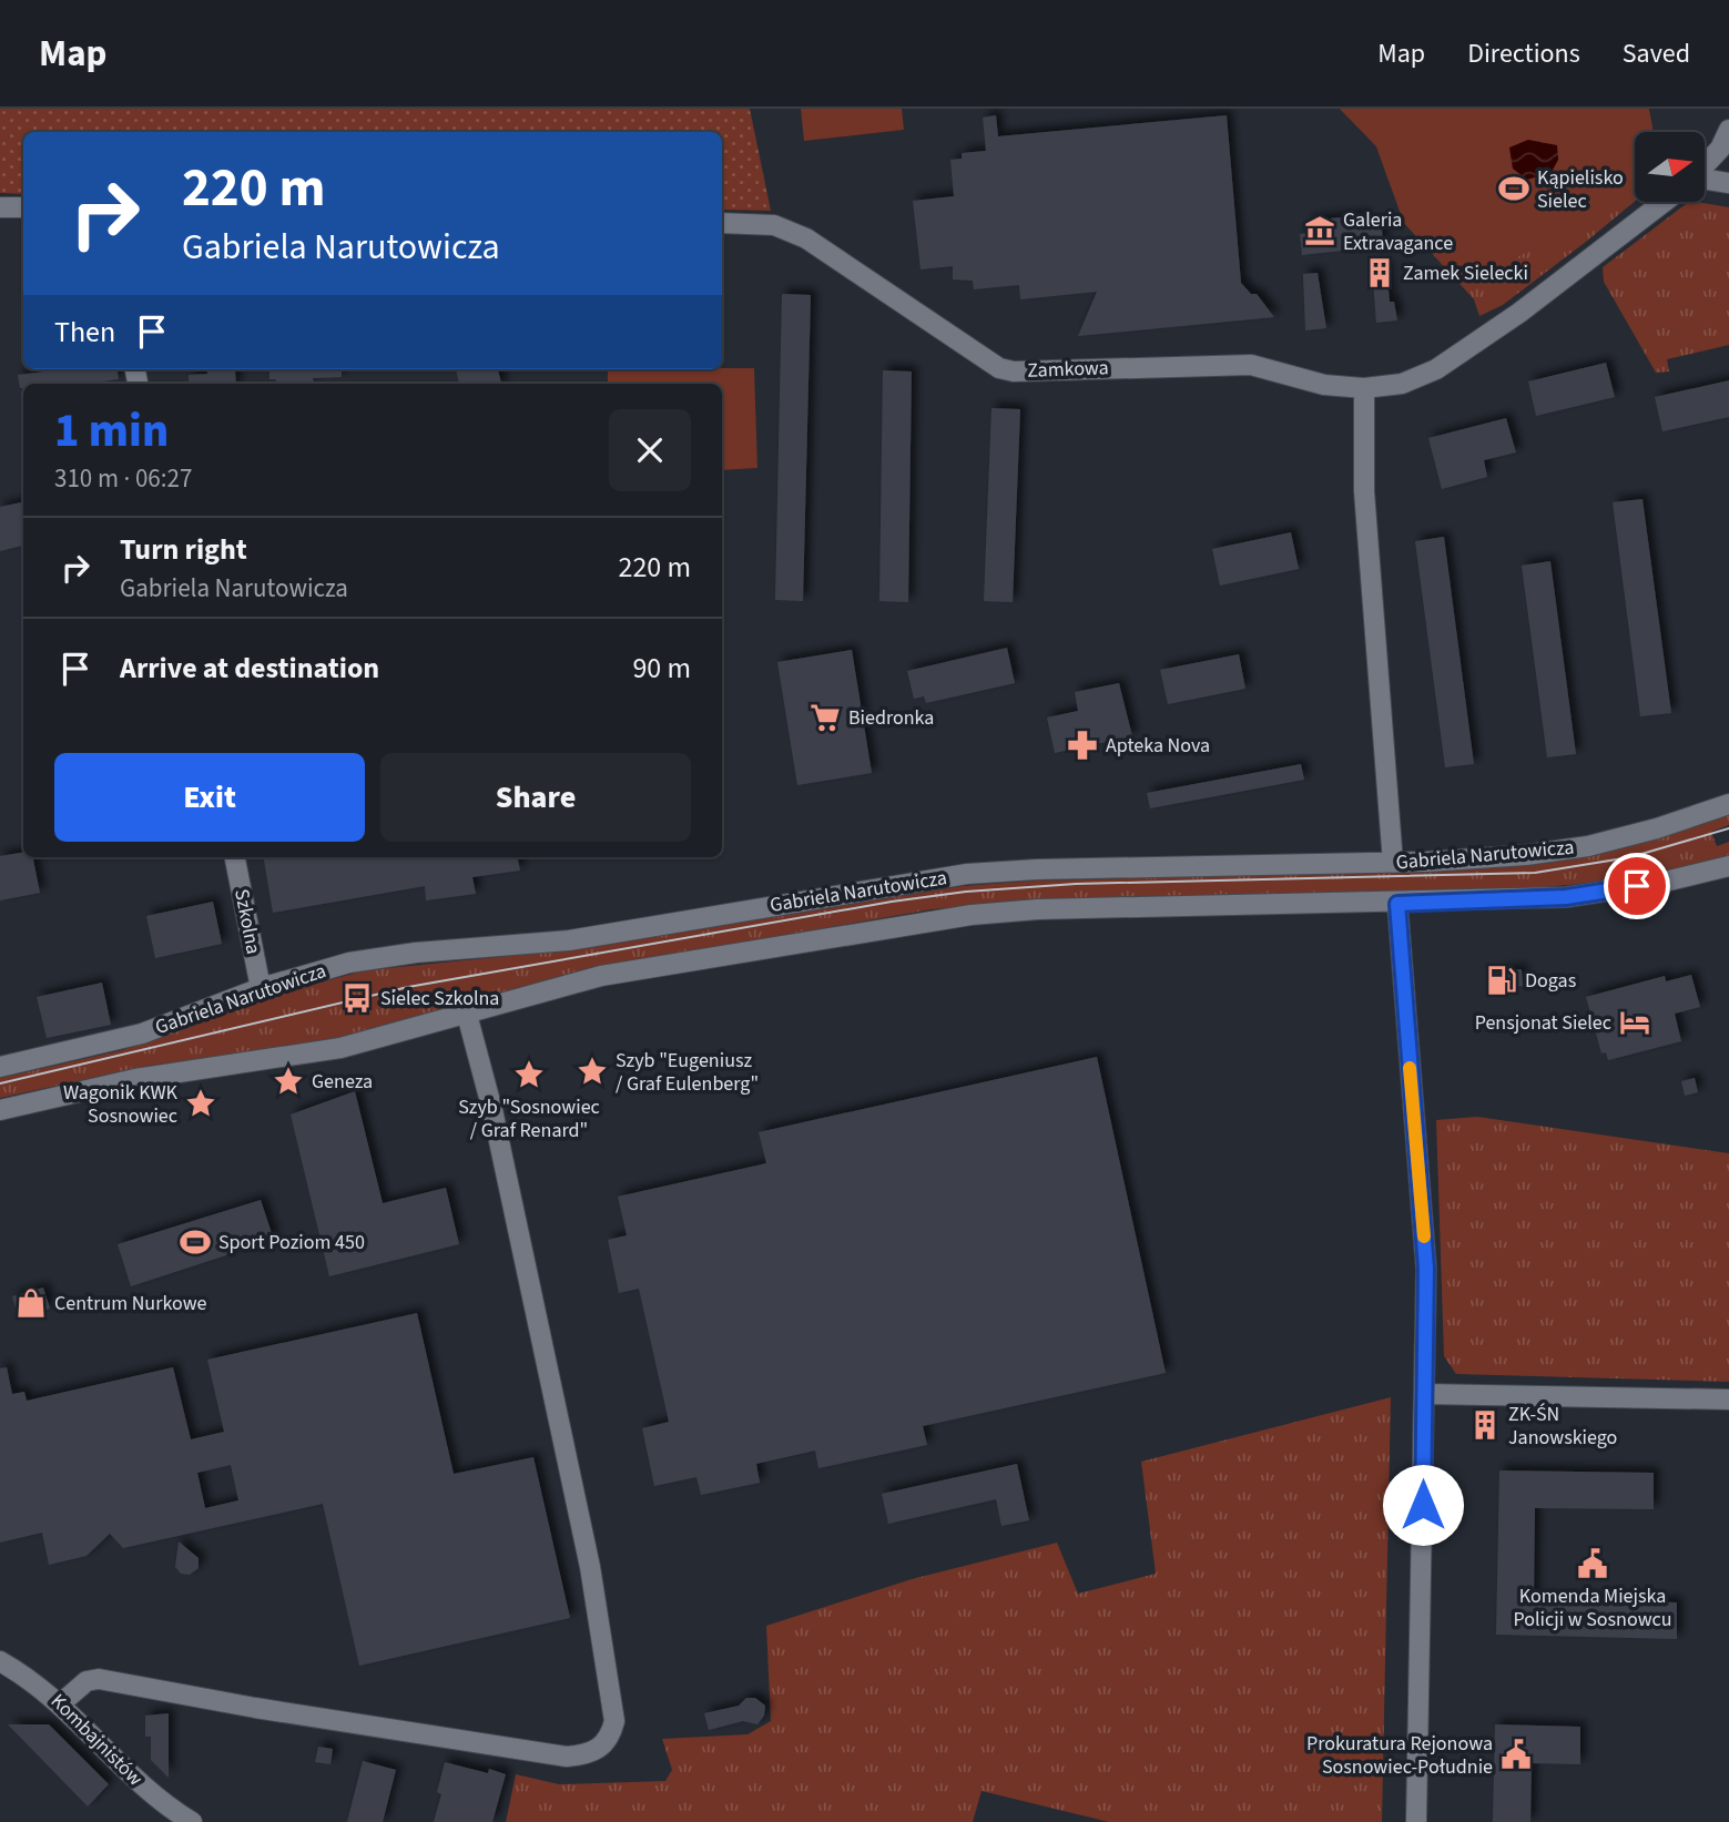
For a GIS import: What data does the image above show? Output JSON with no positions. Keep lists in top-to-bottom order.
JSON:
{
  "streets": {
    "street": [
      "Zamkowa",
      "Gabriela Narutowicza",
      "Szkolna",
      "Kombajnistów"
    ]
  },
  "crossings": [
    ["Gabriela Narutowicza", "Szkolna"]
  ],
  "places": {
    "sports": ["Kąpielisko Sielec", "Sport Poziom 450"],
    "museum": ["Galeria Extravagance"],
    "building": ["Zamek Sielecki", "ZK-ŚN Janowskiego"],
    "supermarket": ["Biedronka"],
    "pharmacy": ["Apteka Nova"],
    "fuel station": ["Dogas"],
    "bus stop": ["Sielec Szkolna"],
    "hotel": ["Pensjonat Sielec"],
    "place": [
      "Szyb \"Eugeniusz / Graf Eulenberg\"",
      "Szyb \"Sosnowiec / Graf Renard\"",
      "Geneza",
      "Wagonik KWK Sosnowiec"
    ],
    "shop": ["Centrum Nurkowe"],
    "public building": ["Komenda Miejska Policji w Sosnowcu", "Prokuratura Rejonowa Sosnowiec-Południe"]
  },
  "north": "right",
  "page": {
    "header": "Map",
    "nav": ["Map", "Directions", "Saved"],
    "turn": ["220 m", "Gabriela Narutowicza"],
    "then": "Then",
    "heading": ["1 min", "310 m · 06:27"],
    "list": [
      {
        "name": "Turn right",
        "note": "Gabriela Narutowicza",
        "value": "220 m"
      },
      {
        "name": "Arrive at destination",
        "value": "90 m"
      }
    ],
    "buttons": ["Exit", "Share"]
  }
}
